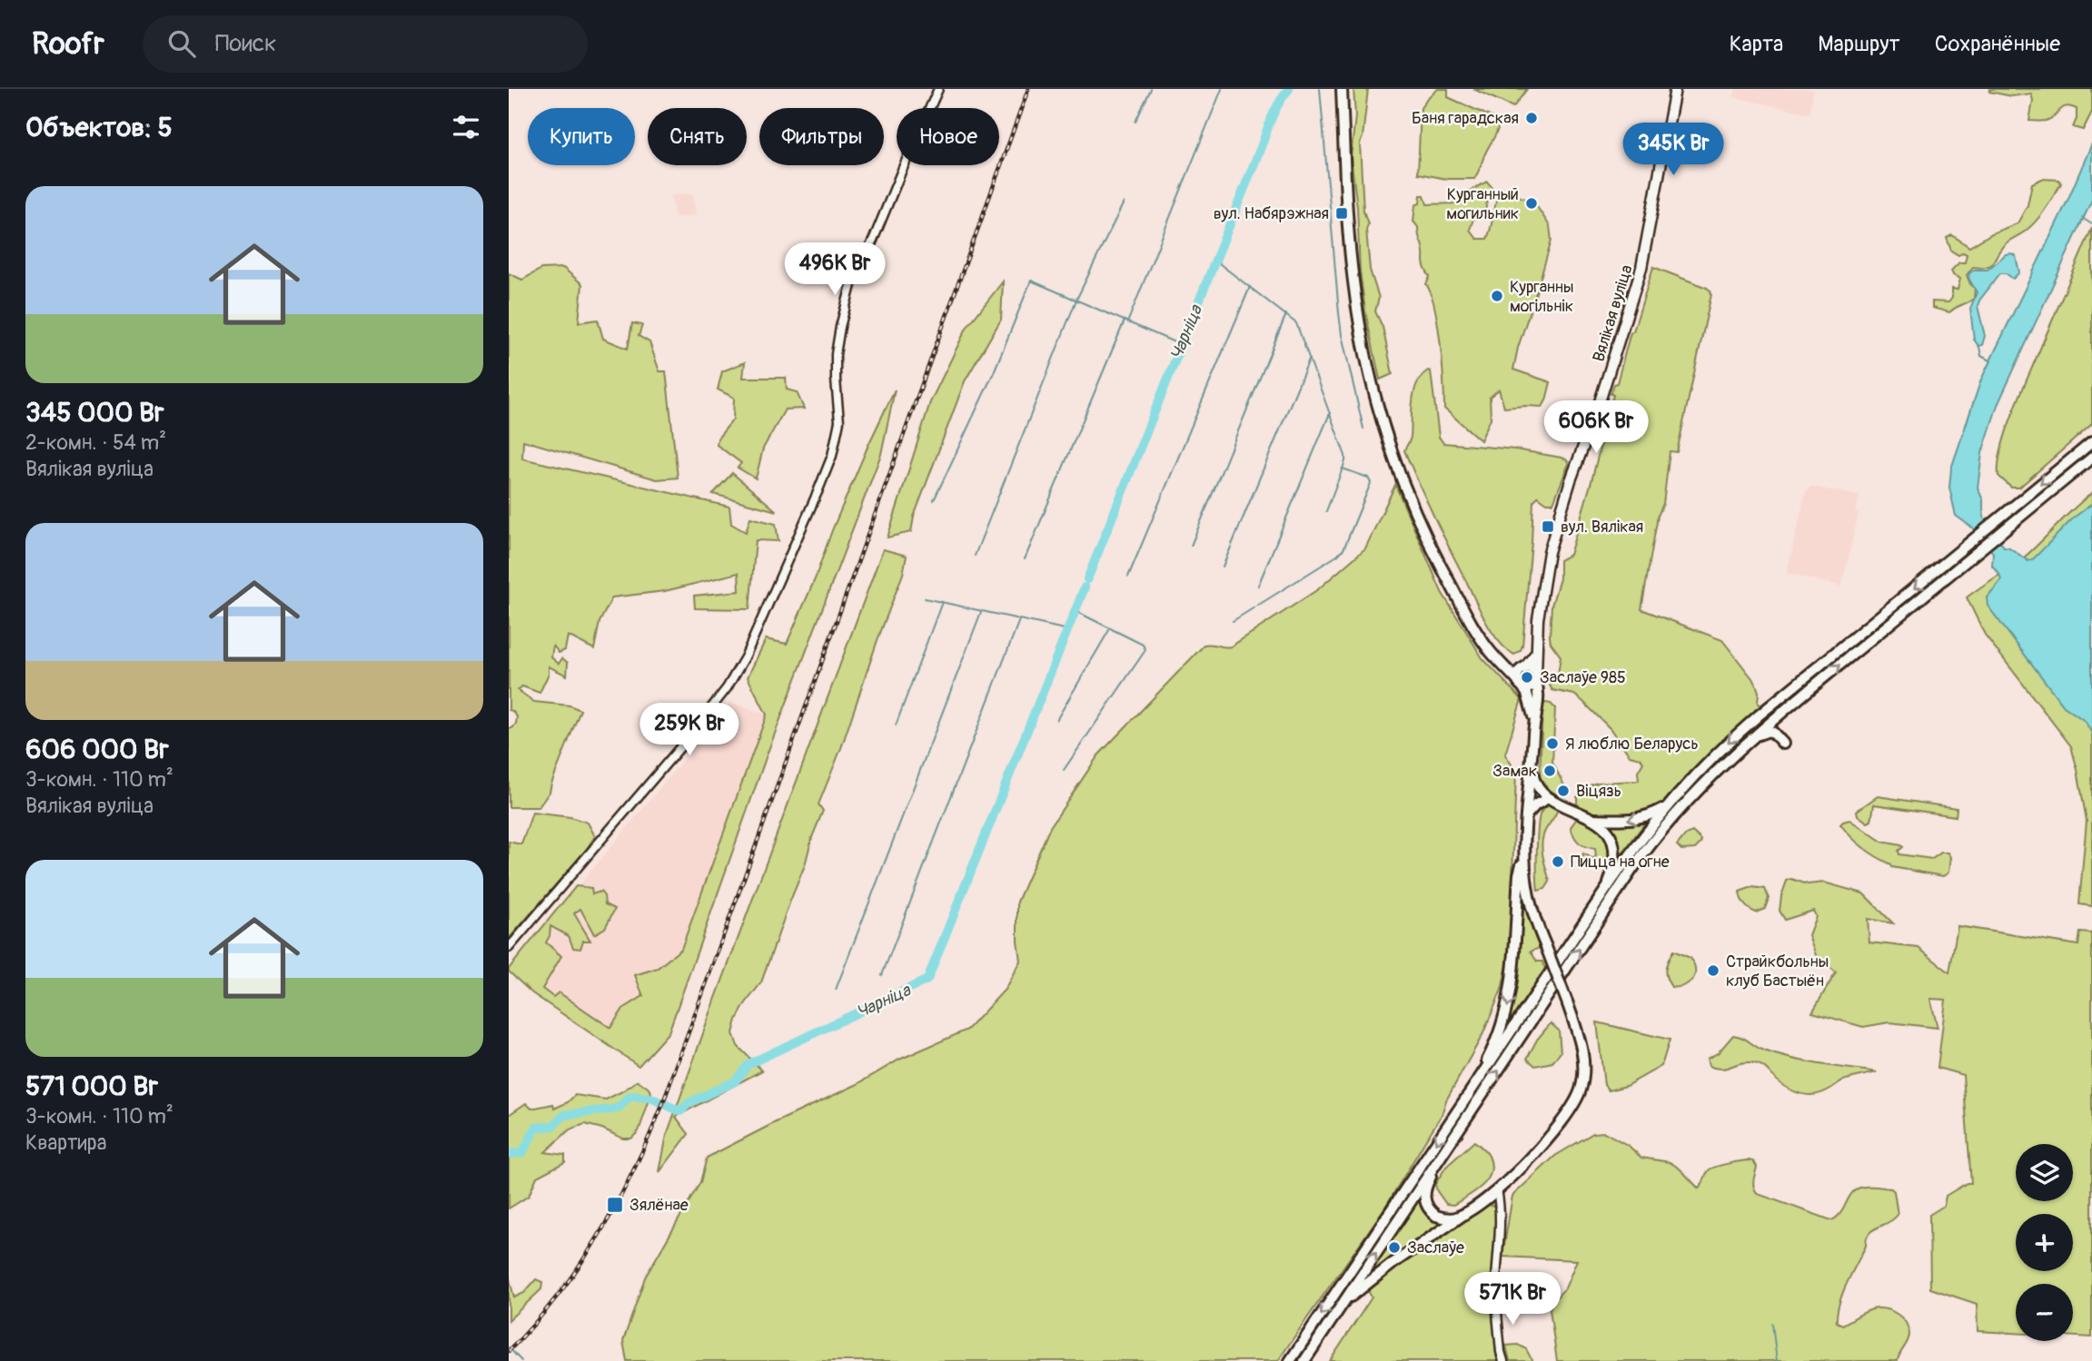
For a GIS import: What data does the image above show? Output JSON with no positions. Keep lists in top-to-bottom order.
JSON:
{
  "streets": {
    "main road": ["Вялікая вуліца"]
  },
  "water": ["Чарніца"],
  "places": {
    "other": [
      "Баня гарадская",
      "Курганный могильник",
      "Курганны могільнік",
      "Заслаўе 985",
      "Я люблю Беларусь",
      "Замак",
      "Віцязь",
      "Пицца на огне",
      "Страйкбольны клуб Бастыён",
      "Заслаўе"
    ],
    "transit": ["вул. Набярэжная", "вул. Вялікая", "Зялёнае"]
  },
  "page": {
    "header": "Roofr",
    "search": "Поиск",
    "nav": ["Карта", "Маршрут", "Сохранённые"],
    "heading": "Объектов: 5",
    "chip": [
      "Купить",
      "Снять",
      "Фильтры",
      "Новое"
    ],
    "price": [
      "345K Br",
      "496K Br",
      "606K Br",
      "259K Br",
      "571K Br"
    ],
    "list": [
      {
        "name": "345 000 Br",
        "note": "2-комн. · 54 m² · Вялікая вуліца"
      },
      {
        "name": "606 000 Br",
        "note": "3-комн. · 110 m² · Вялікая вуліца"
      },
      {
        "name": "571 000 Br",
        "note": "3-комн. · 110 m² · Квартира"
      }
    ],
    "map_buttons": ["+", "−"]
  }
}
